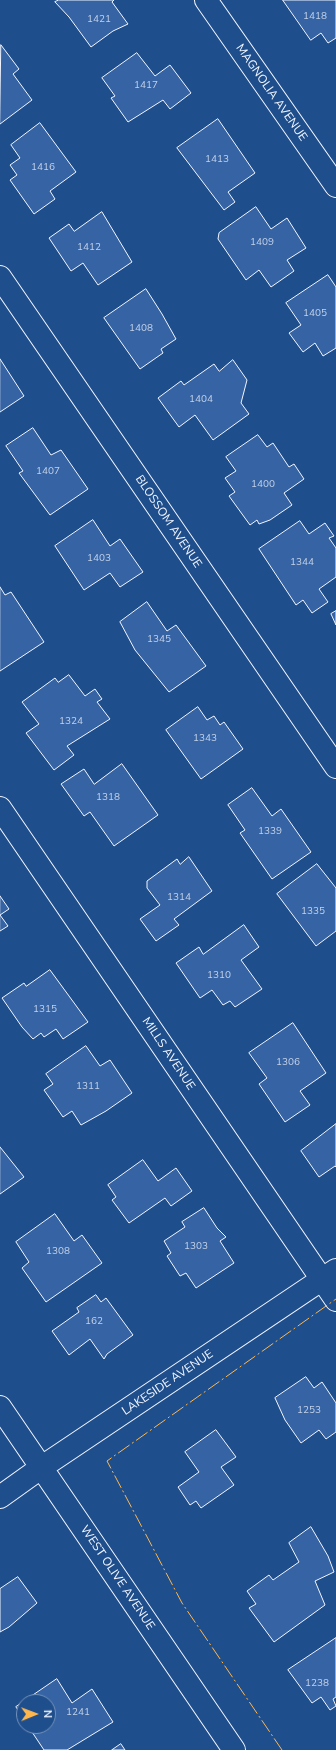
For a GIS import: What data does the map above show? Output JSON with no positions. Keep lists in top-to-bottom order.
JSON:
{
  "streets": {
    "street": [
      "MAGNOLIA AVENUE",
      "BLOSSOM AVENUE",
      "MILLS AVENUE",
      "LAKESIDE AVENUE",
      "WEST OLIVE AVENUE"
    ]
  },
  "crossings": [
    ["MILLS AVENUE", "LAKESIDE AVENUE"],
    ["LAKESIDE AVENUE", "WEST OLIVE AVENUE"]
  ],
  "house_numbers": [
    "1418",
    "1421",
    "1417",
    "1413",
    "1416",
    "1409",
    "1412",
    "1405",
    "1408",
    "1404",
    "1407",
    "1400",
    "1403",
    "1344",
    "1345",
    "1324",
    "1343",
    "1318",
    "1339",
    "1314",
    "1335",
    "1310",
    "1315",
    "1306",
    "1311",
    "1303",
    "1308",
    "162",
    "1253",
    "1238",
    "1241"
  ],
  "north": "right"
}
